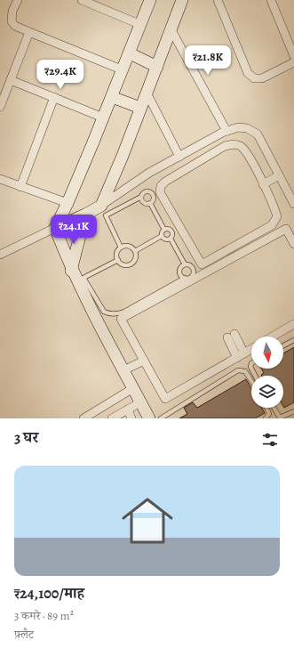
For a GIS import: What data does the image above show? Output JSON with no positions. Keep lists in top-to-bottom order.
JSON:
{
  "north": "bottom",
  "page": {
    "price": ["₹21.8K", "₹29.4K", "₹24.1K"],
    "heading": "3 घर",
    "list": [
      {
        "name": "₹24,100/माह",
        "note": "3 कमरे · 89 m² · फ़्लैट"
      }
    ]
  }
}
